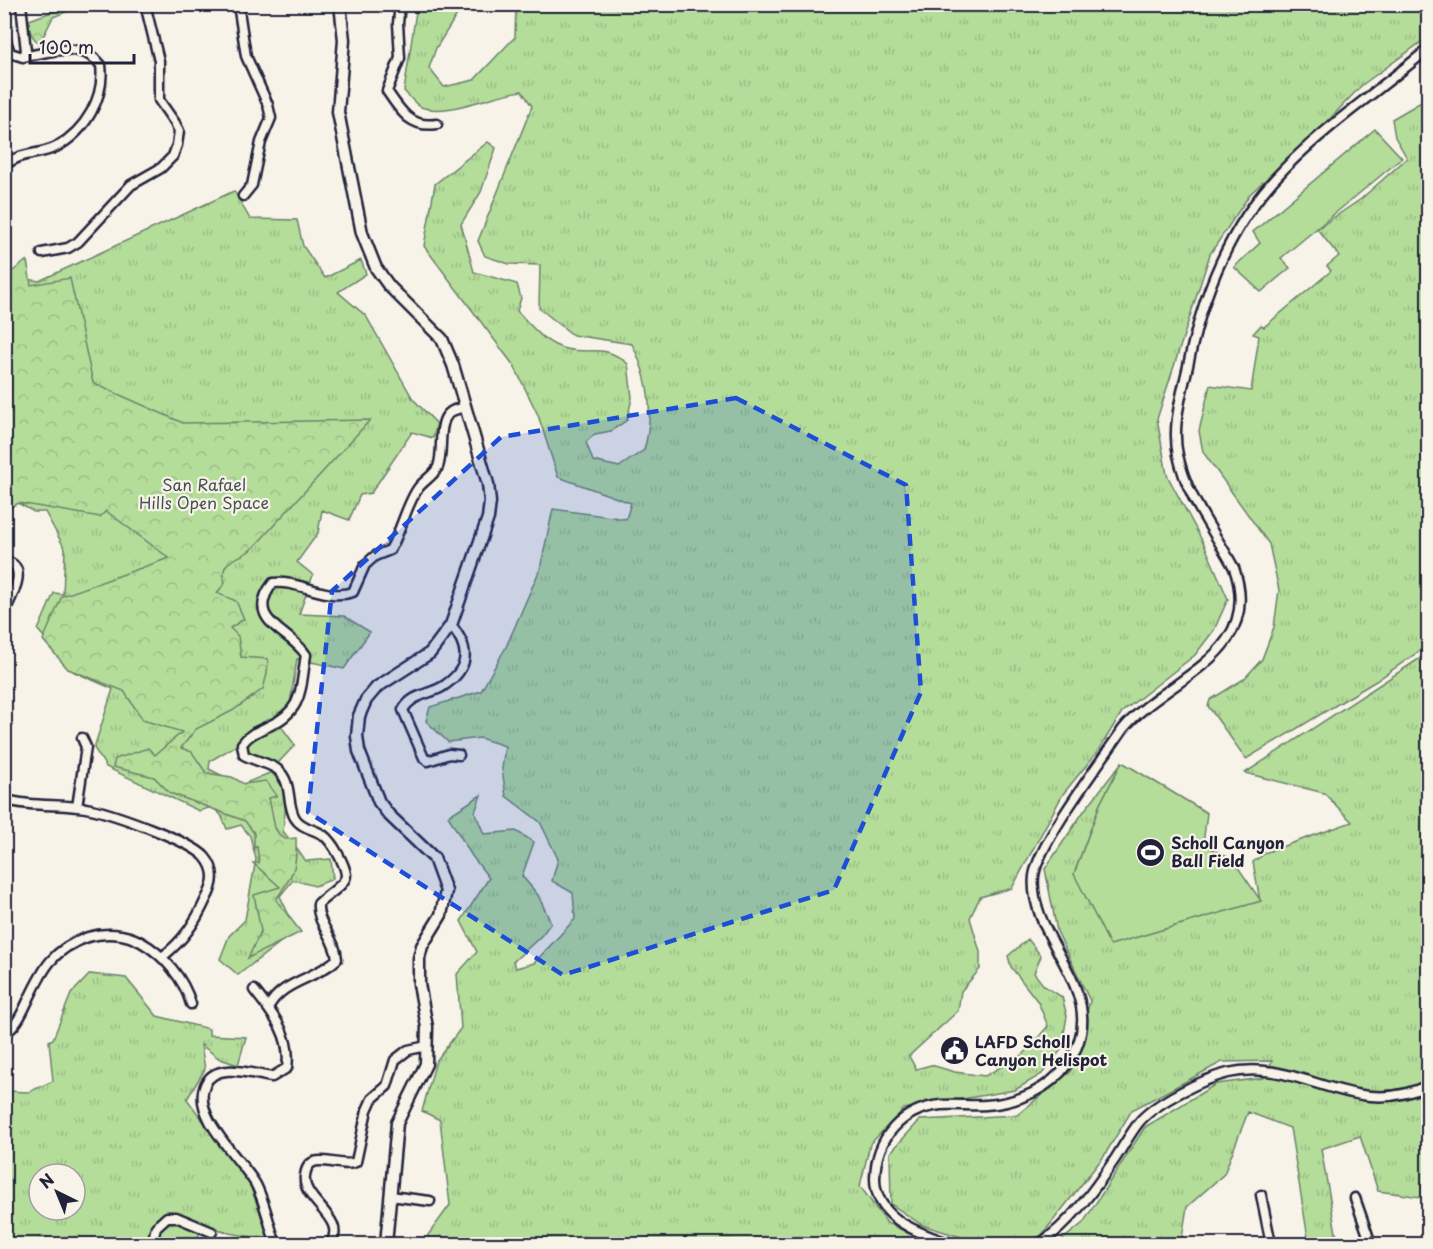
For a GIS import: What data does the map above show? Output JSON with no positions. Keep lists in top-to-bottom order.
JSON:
{
  "parks": ["San Rafael Hills Open Space"],
  "places": {
    "sports": ["Scholl Canyon Ball Field"],
    "public building": ["LAFD Scholl Canyon Helispot"]
  },
  "scale_bar": "100 m",
  "north": "top left"
}
